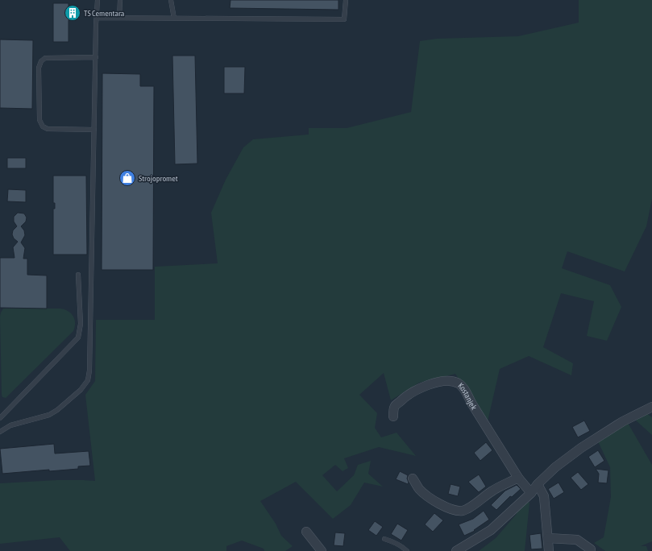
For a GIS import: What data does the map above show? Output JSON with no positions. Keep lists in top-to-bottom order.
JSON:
{
  "streets": {
    "street": ["Kostanjek"]
  },
  "places": {
    "building": ["TS Cementara"],
    "shop": ["Strojopromet"]
  }
}
